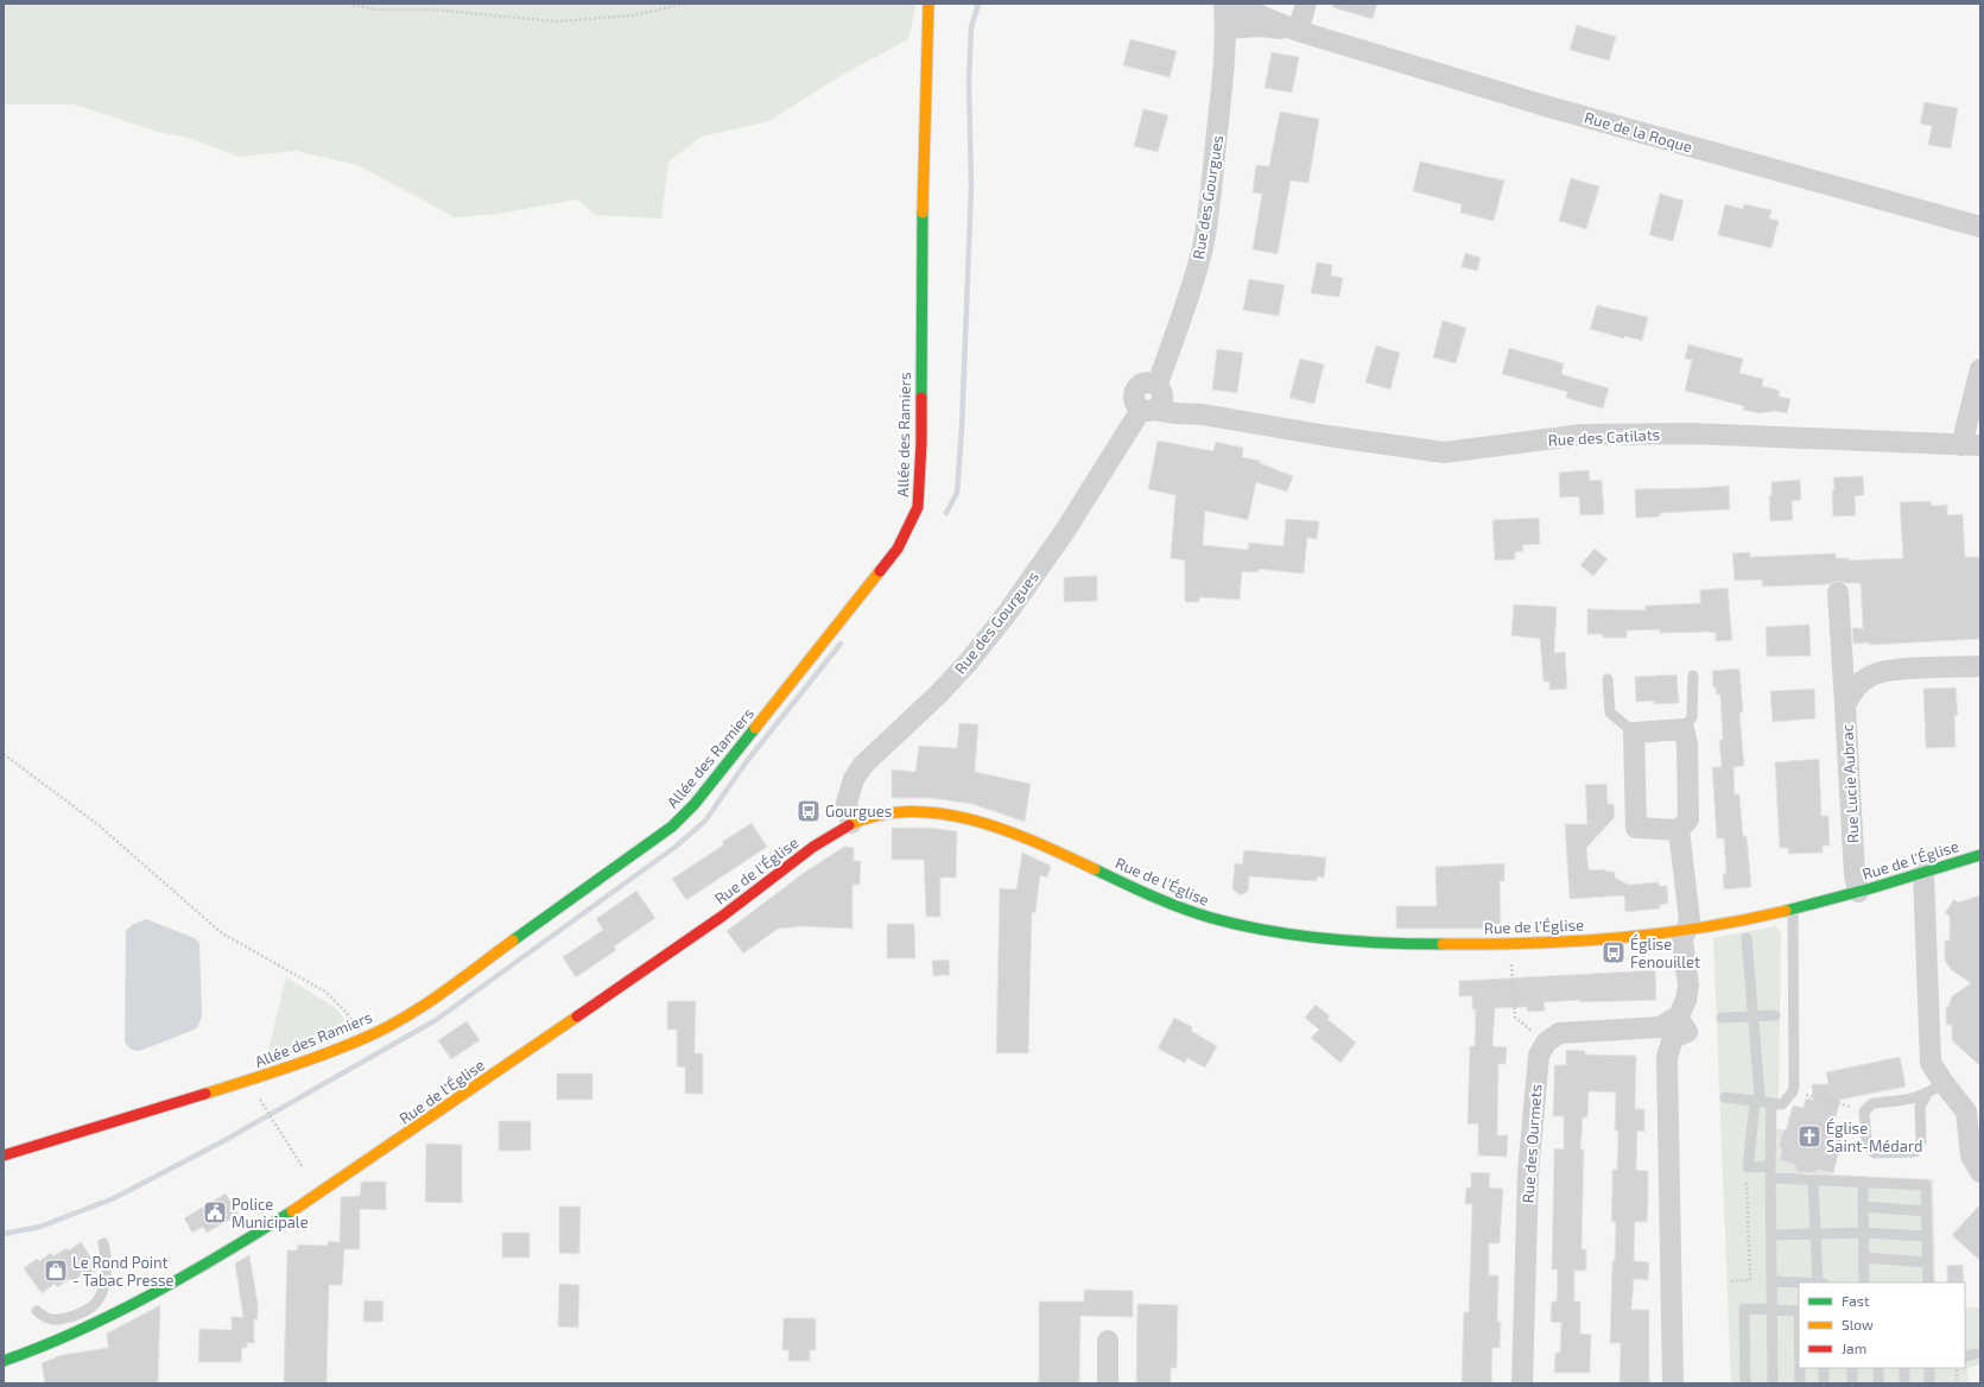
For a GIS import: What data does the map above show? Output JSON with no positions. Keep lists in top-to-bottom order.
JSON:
{
  "streets": {
    "main road": ["Allée des Ramiers", "Rue de l'Église"],
    "street": [
      "Rue de la Roque",
      "Rue des Gourgues",
      "Rue des Catilats",
      "Rue Lucie Aubrac",
      "Rue des Ourmets"
    ]
  },
  "crossings": [
    ["Rue de la Roque", "Rue des Gourgues"],
    ["Rue des Gourgues", "Rue des Catilats"],
    ["Rue des Gourgues", "Rue de l'Église"],
    ["Rue Lucie Aubrac", "Rue de l'Église"]
  ],
  "places": {
    "bus stop": ["Gourgues", "Église Fenouillet"],
    "church": ["Église Saint-Médard"],
    "public building": ["Police Municipale"],
    "shop": ["Le Rond Point - Tabac Presse"]
  },
  "legend": ["Fast", "Slow", "Jam"]
}
